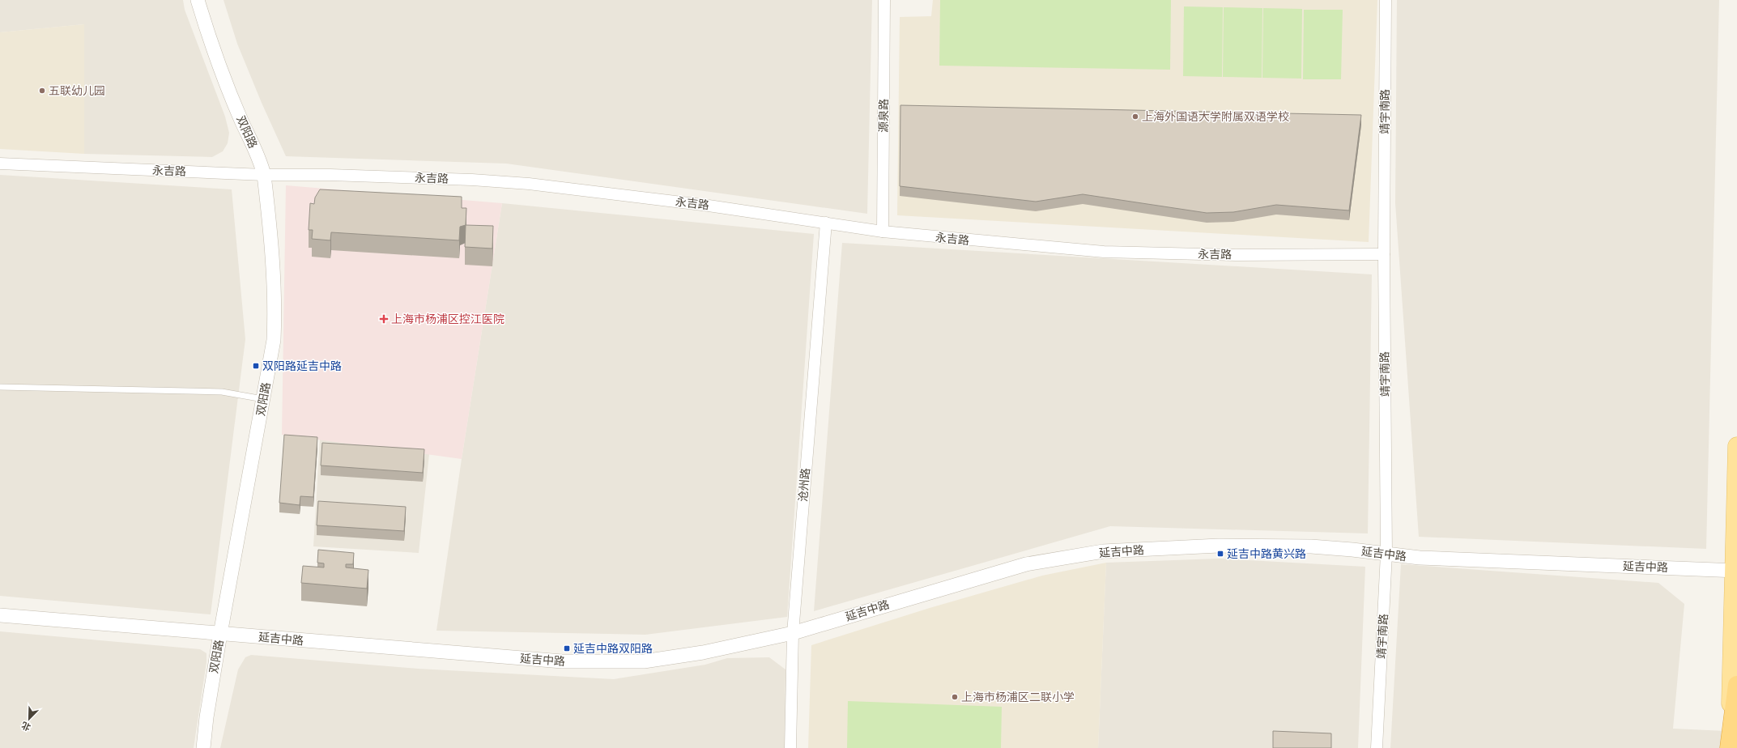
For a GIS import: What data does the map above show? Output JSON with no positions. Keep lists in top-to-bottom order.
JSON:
{
  "streets": {
    "street": [
      "靖宇南路",
      "源泉路",
      "双阳路",
      "永吉路",
      "沧州路",
      "延吉中路"
    ]
  },
  "crossings": [
    ["靖宇南路", "永吉路"],
    ["靖宇南路", "延吉中路"],
    ["源泉路", "永吉路"],
    ["双阳路", "永吉路"],
    ["双阳路", "延吉中路"],
    ["永吉路", "沧州路"],
    ["沧州路", "延吉中路"]
  ],
  "places": {
    "other": ["五联幼儿园", "上海外国语大学附属双语学校", "上海市杨浦区二联小学"],
    "health": ["上海市杨浦区控江医院"],
    "transit": ["双阳路延吉中路", "延吉中路黄兴路", "延吉中路双阳路"]
  },
  "north": "bottom left"
}
